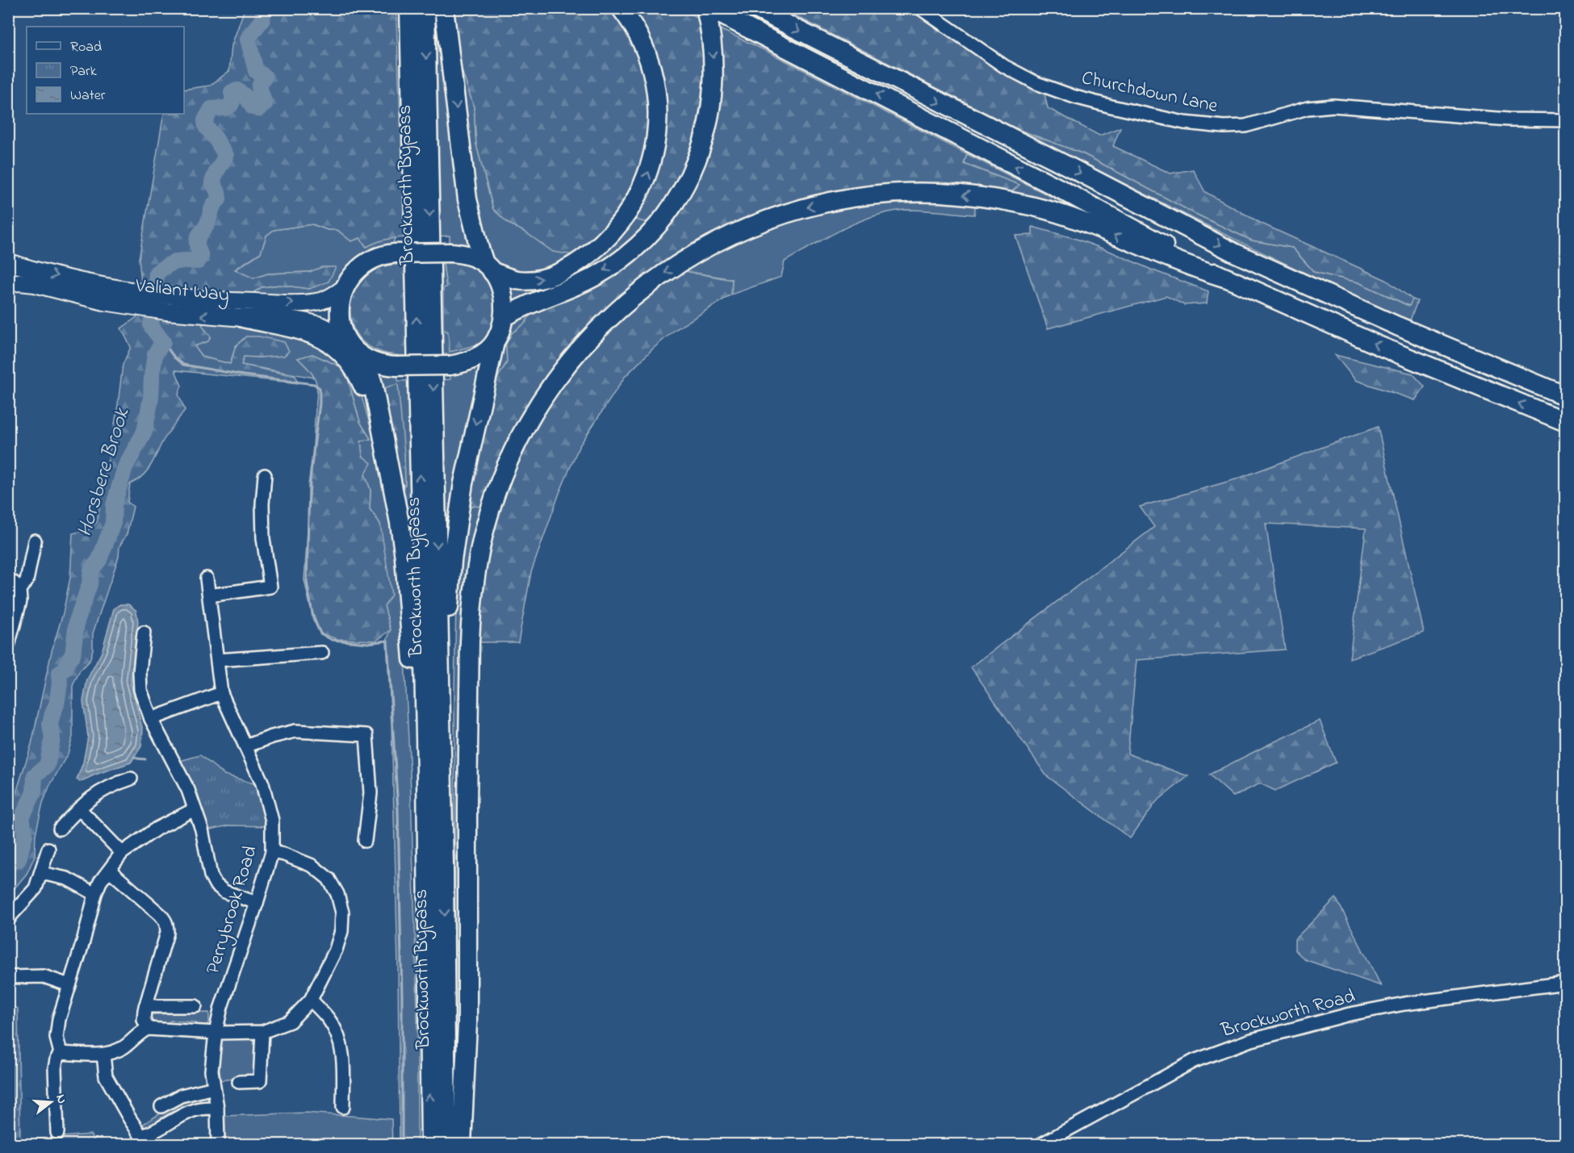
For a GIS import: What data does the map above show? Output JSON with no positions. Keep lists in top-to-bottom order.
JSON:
{
  "streets": {
    "highway": ["Brockworth Bypass"],
    "main road": ["Valiant Way"],
    "street": ["Churchdown Lane", "Perrybrook Road", "Brockworth Road"]
  },
  "water": ["Horsbere Brook"],
  "legend": ["Road", "Park", "Water"],
  "north": "right"
}
